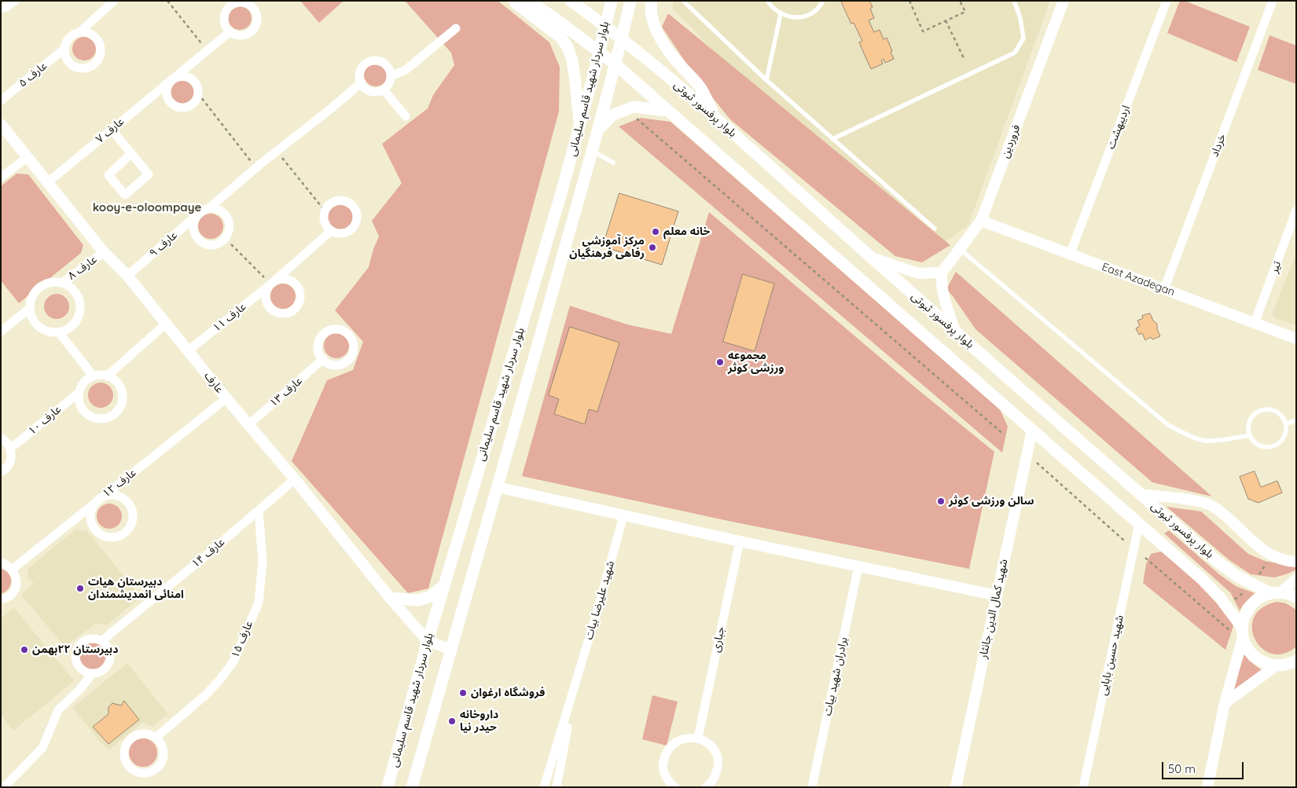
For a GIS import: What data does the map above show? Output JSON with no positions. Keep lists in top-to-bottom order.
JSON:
{
  "streets": {
    "main road": ["بلوار سردار شهید قاسم سلیمانی", "بلوار پرفسور ثبوتی"],
    "street": [
      "عارف ۵",
      "اردیبهشت",
      "عارف ۷",
      "فروردین",
      "خرداد",
      "عارف ۹",
      "تیر",
      "عارف ۸",
      "East Azadegan",
      "عارف ۱۱",
      "عارف",
      "عارف ۱۳",
      "عارف ۱۰",
      "عارف ۱۲",
      "عارف ۱۴",
      "شهید علیرضا بیات",
      "شهید کمال الدین جانثار",
      "عارف ۱۵",
      "جباری",
      "شهید حسین بابایی",
      "برادران شهید بیات"
    ]
  },
  "crossings": [
    ["بلوار سردار شهید قاسم سلیمانی", "بلوار پرفسور ثبوتی"],
    ["بلوار سردار شهید قاسم سلیمانی", "عارف"],
    ["اردیبهشت", "East Azadegan"],
    ["عارف ۷", "عارف"],
    ["فروردین", "East Azadegan"],
    ["خرداد", "East Azadegan"],
    ["عارف ۹", "عارف"],
    ["تیر", "East Azadegan"],
    ["عارف ۸", "عارف"],
    ["عارف ۱۱", "عارف"],
    ["عارف", "عارف ۱۳"],
    ["عارف", "عارف ۱۲"],
    ["عارف", "عارف ۱۴"],
    ["عارف ۱۴", "عارف ۱۵"]
  ],
  "districts": ["kooy-e-oloompaye"],
  "places": [
    "خانه معلم",
    "مرکز آموزشی رفاهی فرهنگیان",
    "مجموعه ورزشی کوثر",
    "سالن ورزشی کوثر",
    "دبیرستان هیات امنائی انمدیشمندان",
    "دبیرستان ۲۲بهمن",
    "فروشگاه ارغوان",
    "داروخانه حیدر نیا"
  ],
  "scale_bar": "50 m"
}
